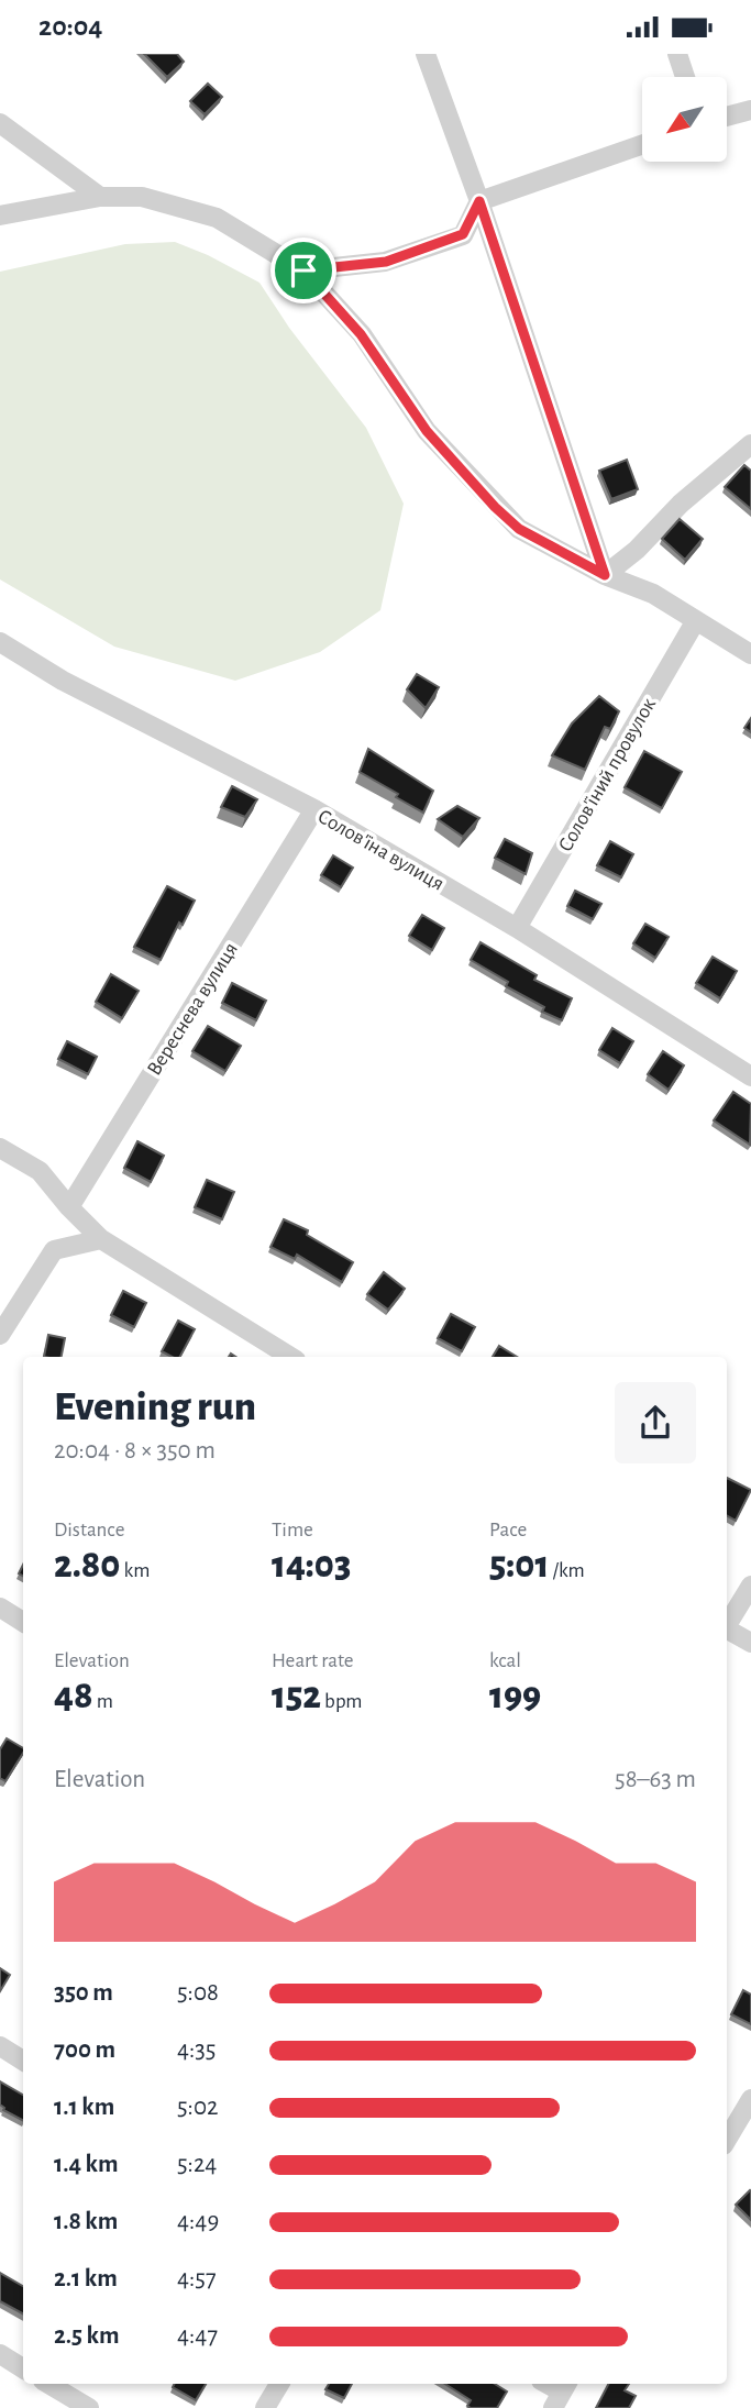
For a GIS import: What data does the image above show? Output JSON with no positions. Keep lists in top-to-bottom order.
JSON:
{
  "streets": {
    "street": ["Солов'їний провулок", "Солов'їна вулиця", "Вереснева вулиця"]
  },
  "crossings": [
    ["Солов'їний провулок", "Солов'їна вулиця"],
    ["Солов'їна вулиця", "Вереснева вулиця"]
  ],
  "north": "bottom left",
  "page": {
    "status": "20:04",
    "heading": ["Evening run", "20:04 · 8 × 350 m"],
    "stats": [
      ["Distance", "2.80 km"],
      ["Time", "14:03"],
      ["Pace", "5:01 /km"],
      ["Elevation", "48 m"],
      ["Heart rate", "152 bpm"],
      ["kcal", "199"]
    ],
    "chart": ["Elevation", "58–63 m"],
    "list": [
      {
        "name": "350 m",
        "note": "5:08"
      },
      {
        "name": "700 m",
        "note": "4:35"
      },
      {
        "name": "1.1 km",
        "note": "5:02"
      },
      {
        "name": "1.4 km",
        "note": "5:24"
      },
      {
        "name": "1.8 km",
        "note": "4:49"
      },
      {
        "name": "2.1 km",
        "note": "4:57"
      },
      {
        "name": "2.5 km",
        "note": "4:47"
      }
    ]
  }
}
